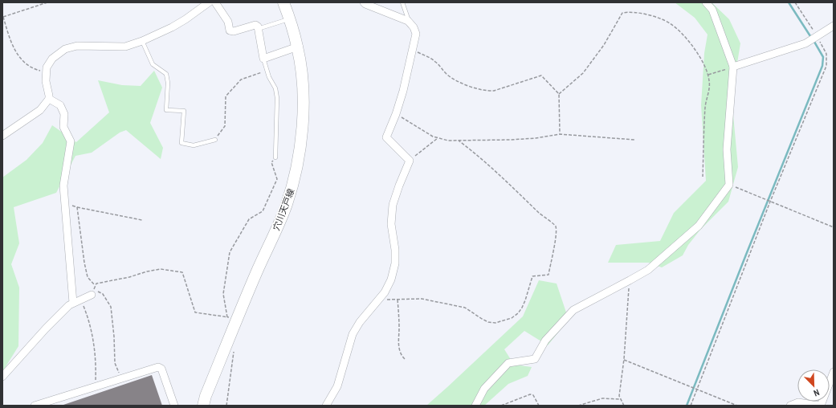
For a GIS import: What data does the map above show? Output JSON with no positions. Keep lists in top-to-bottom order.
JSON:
{
  "streets": {
    "main road": ["穴川天戸線"]
  },
  "north": "bottom right"
}
